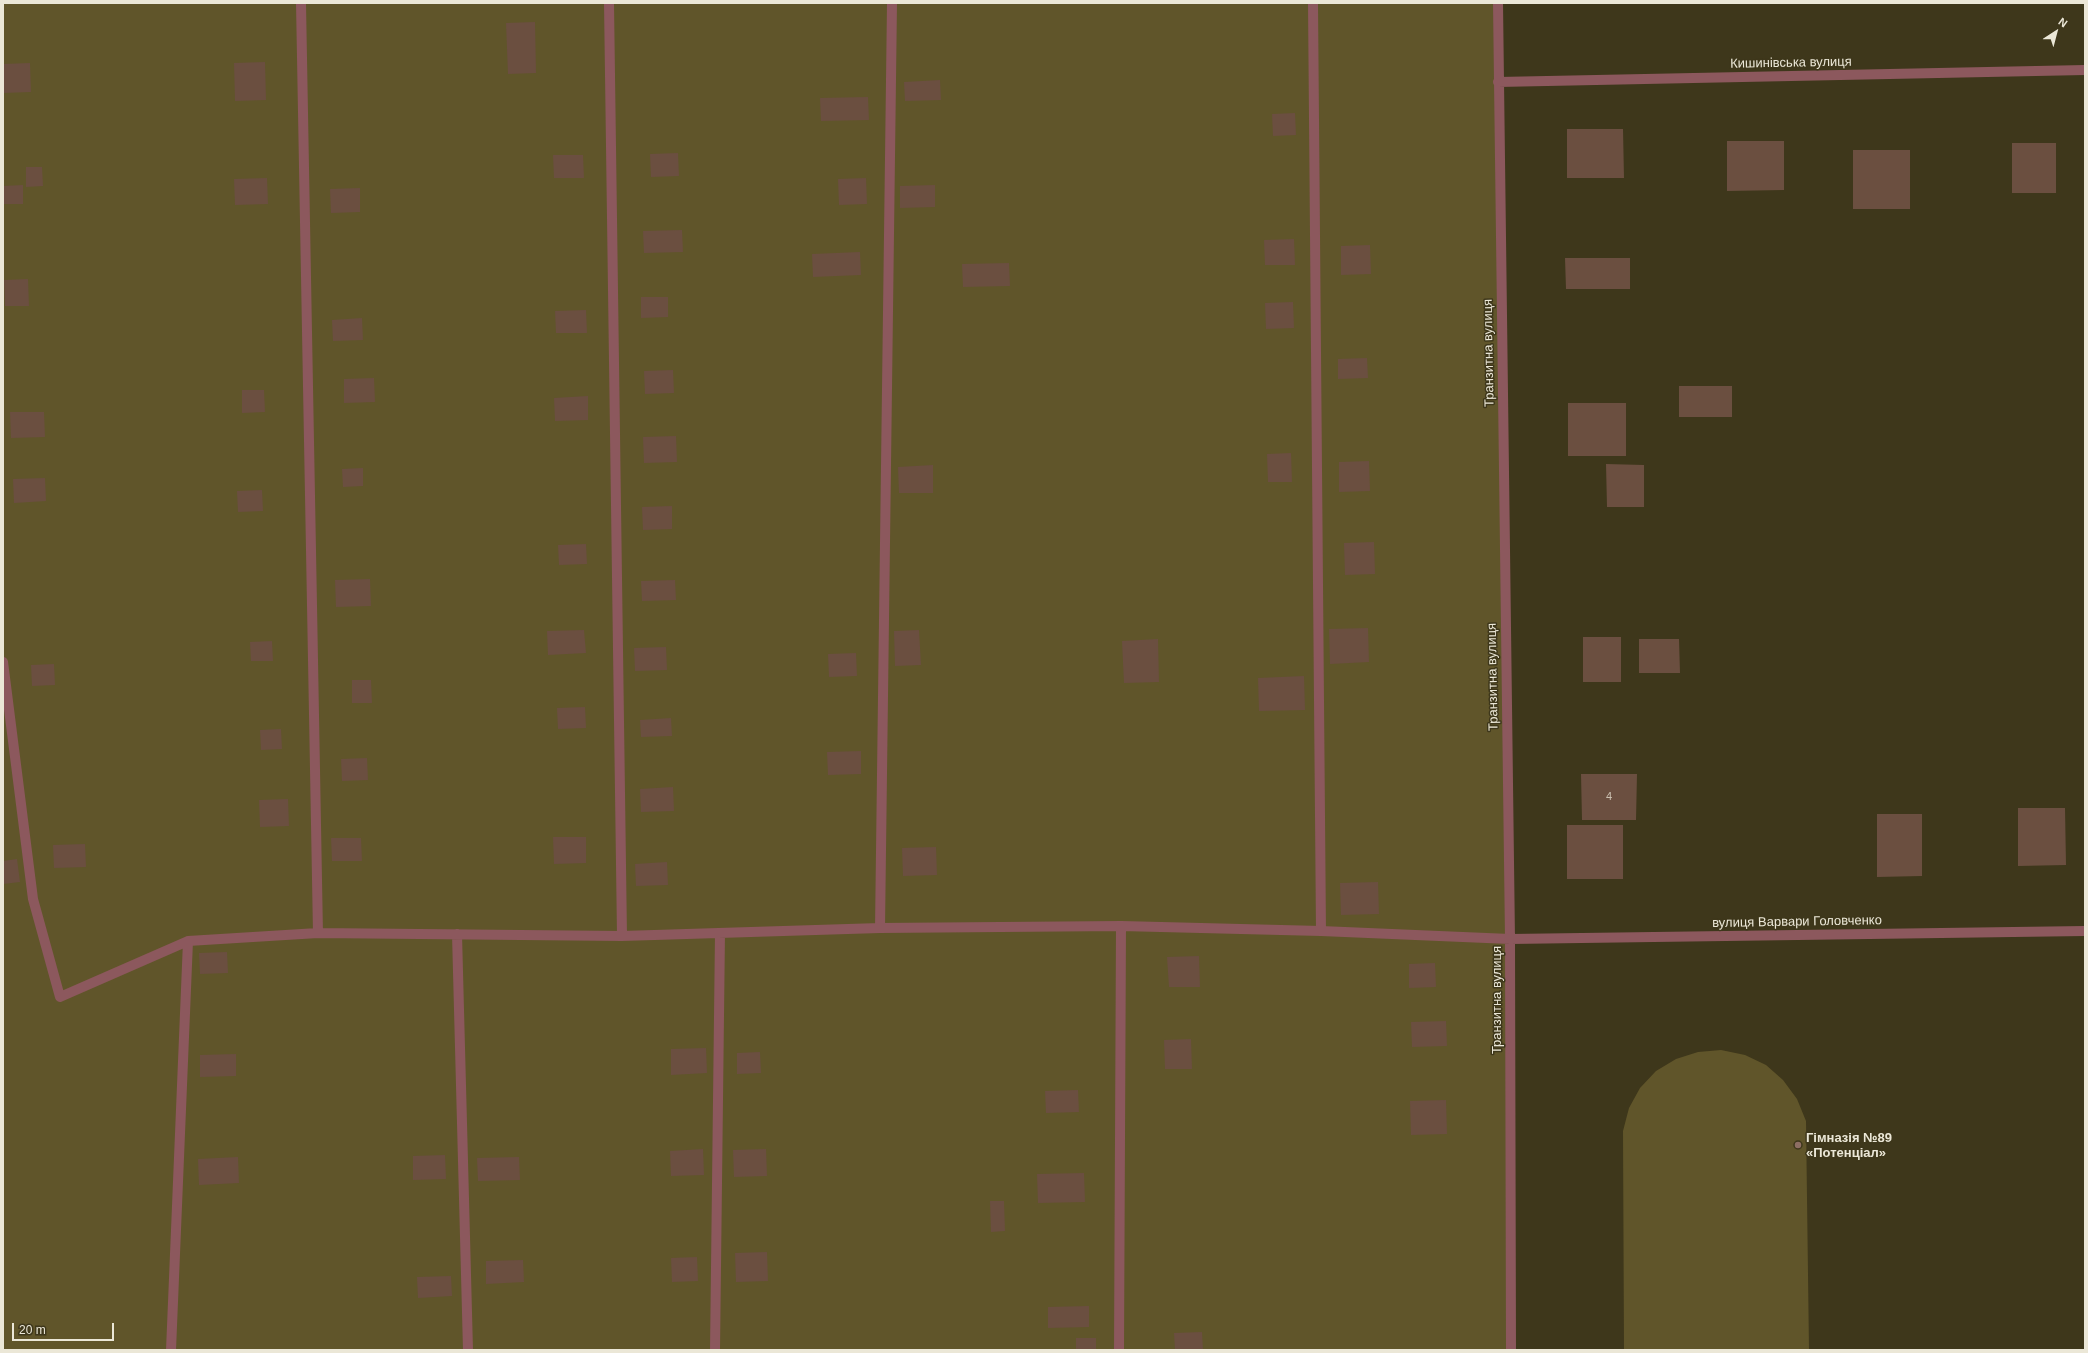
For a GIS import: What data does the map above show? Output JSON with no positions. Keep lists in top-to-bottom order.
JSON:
{
  "streets": {
    "street": ["Кишинівська вулиця", "Транзитна вулиця", "вулиця Варвари Головченко"]
  },
  "crossings": [
    ["Кишинівська вулиця", "Транзитна вулиця"],
    ["Транзитна вулиця", "вулиця Варвари Головченко"]
  ],
  "places": ["Гімназія №89 «Потенціал»"],
  "house_numbers": ["4"],
  "scale_bar": "20 m",
  "north": "top right"
}
